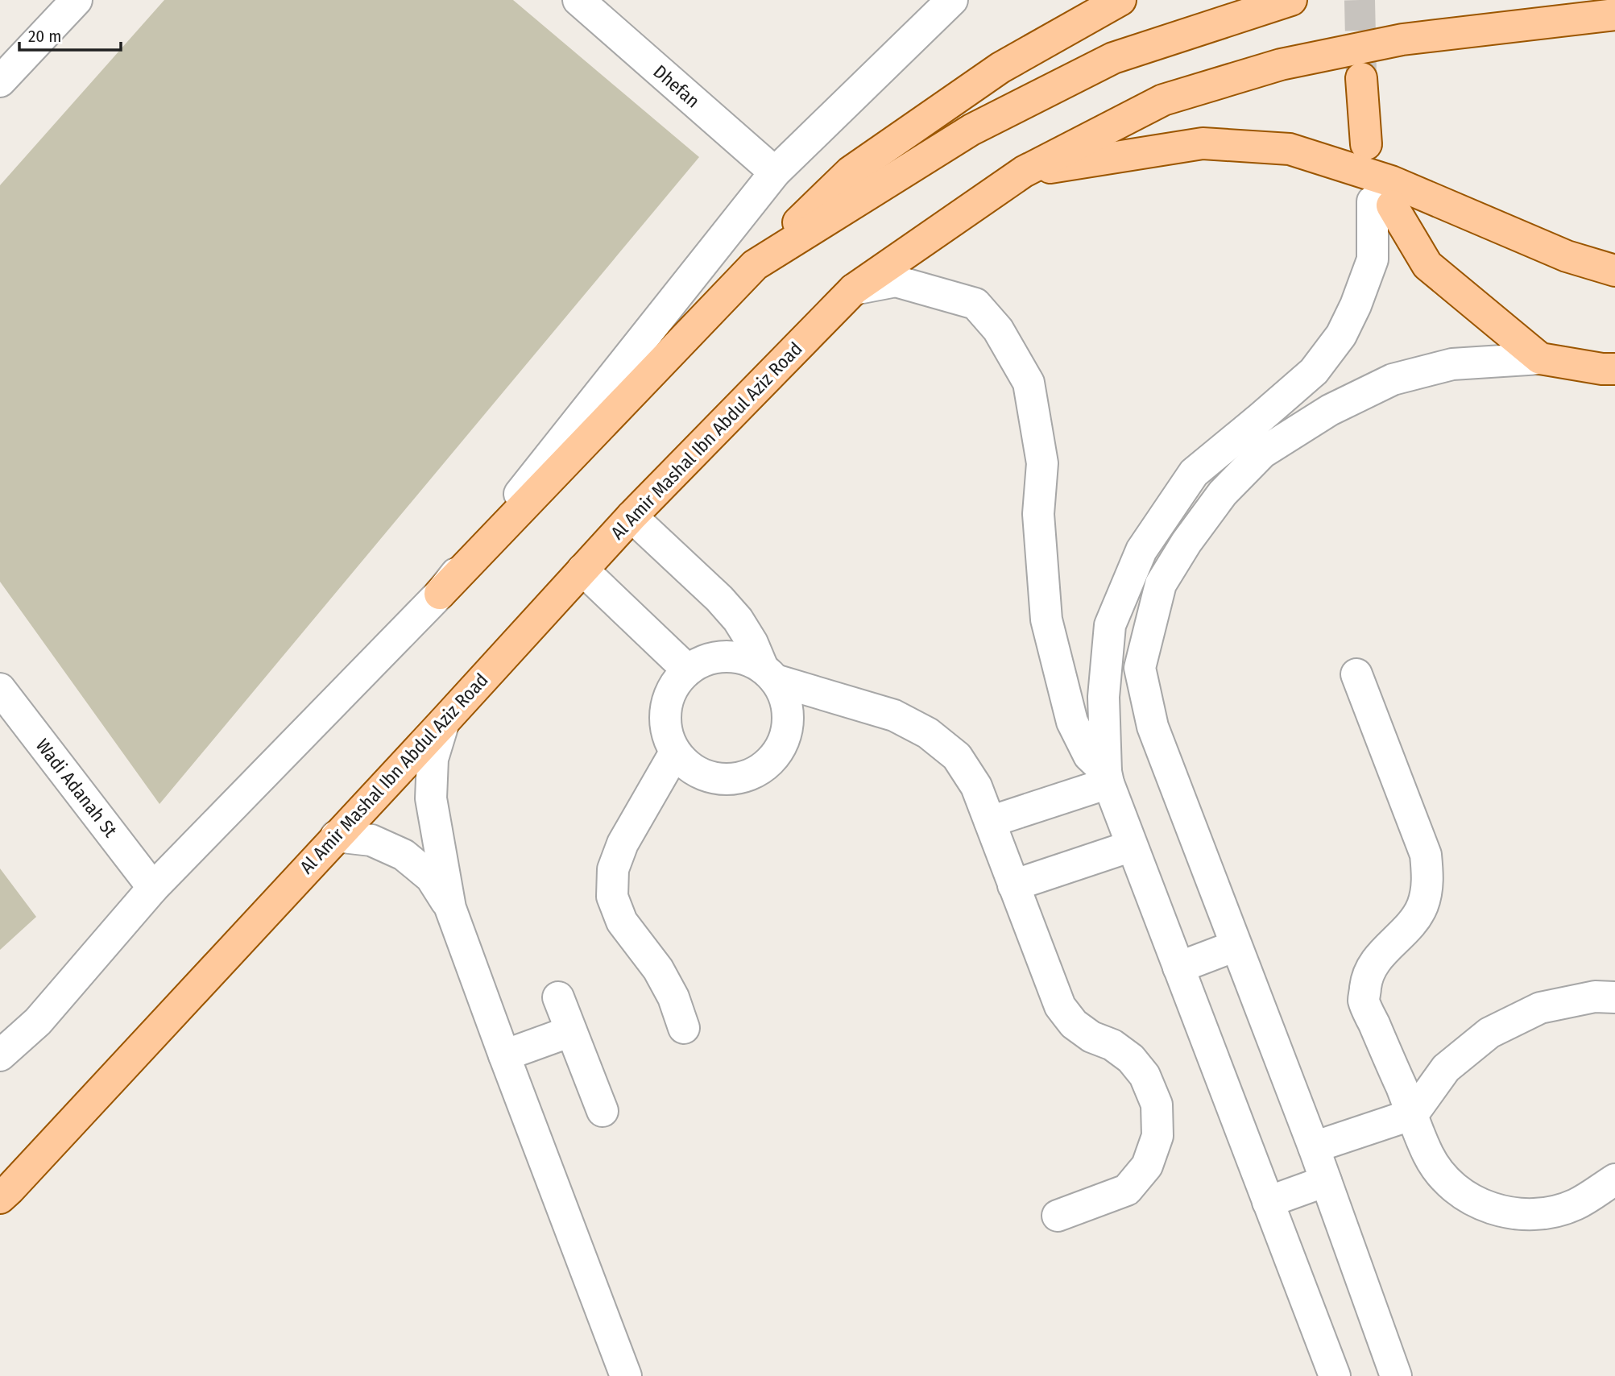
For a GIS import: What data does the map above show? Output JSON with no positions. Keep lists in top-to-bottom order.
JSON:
{
  "streets": {
    "main road": ["Al Amir Mashal Ibn Abdul Aziz Road"],
    "street": ["Dhefan", "Wadi Adanah St"]
  },
  "scale_bar": "20 m"
}
